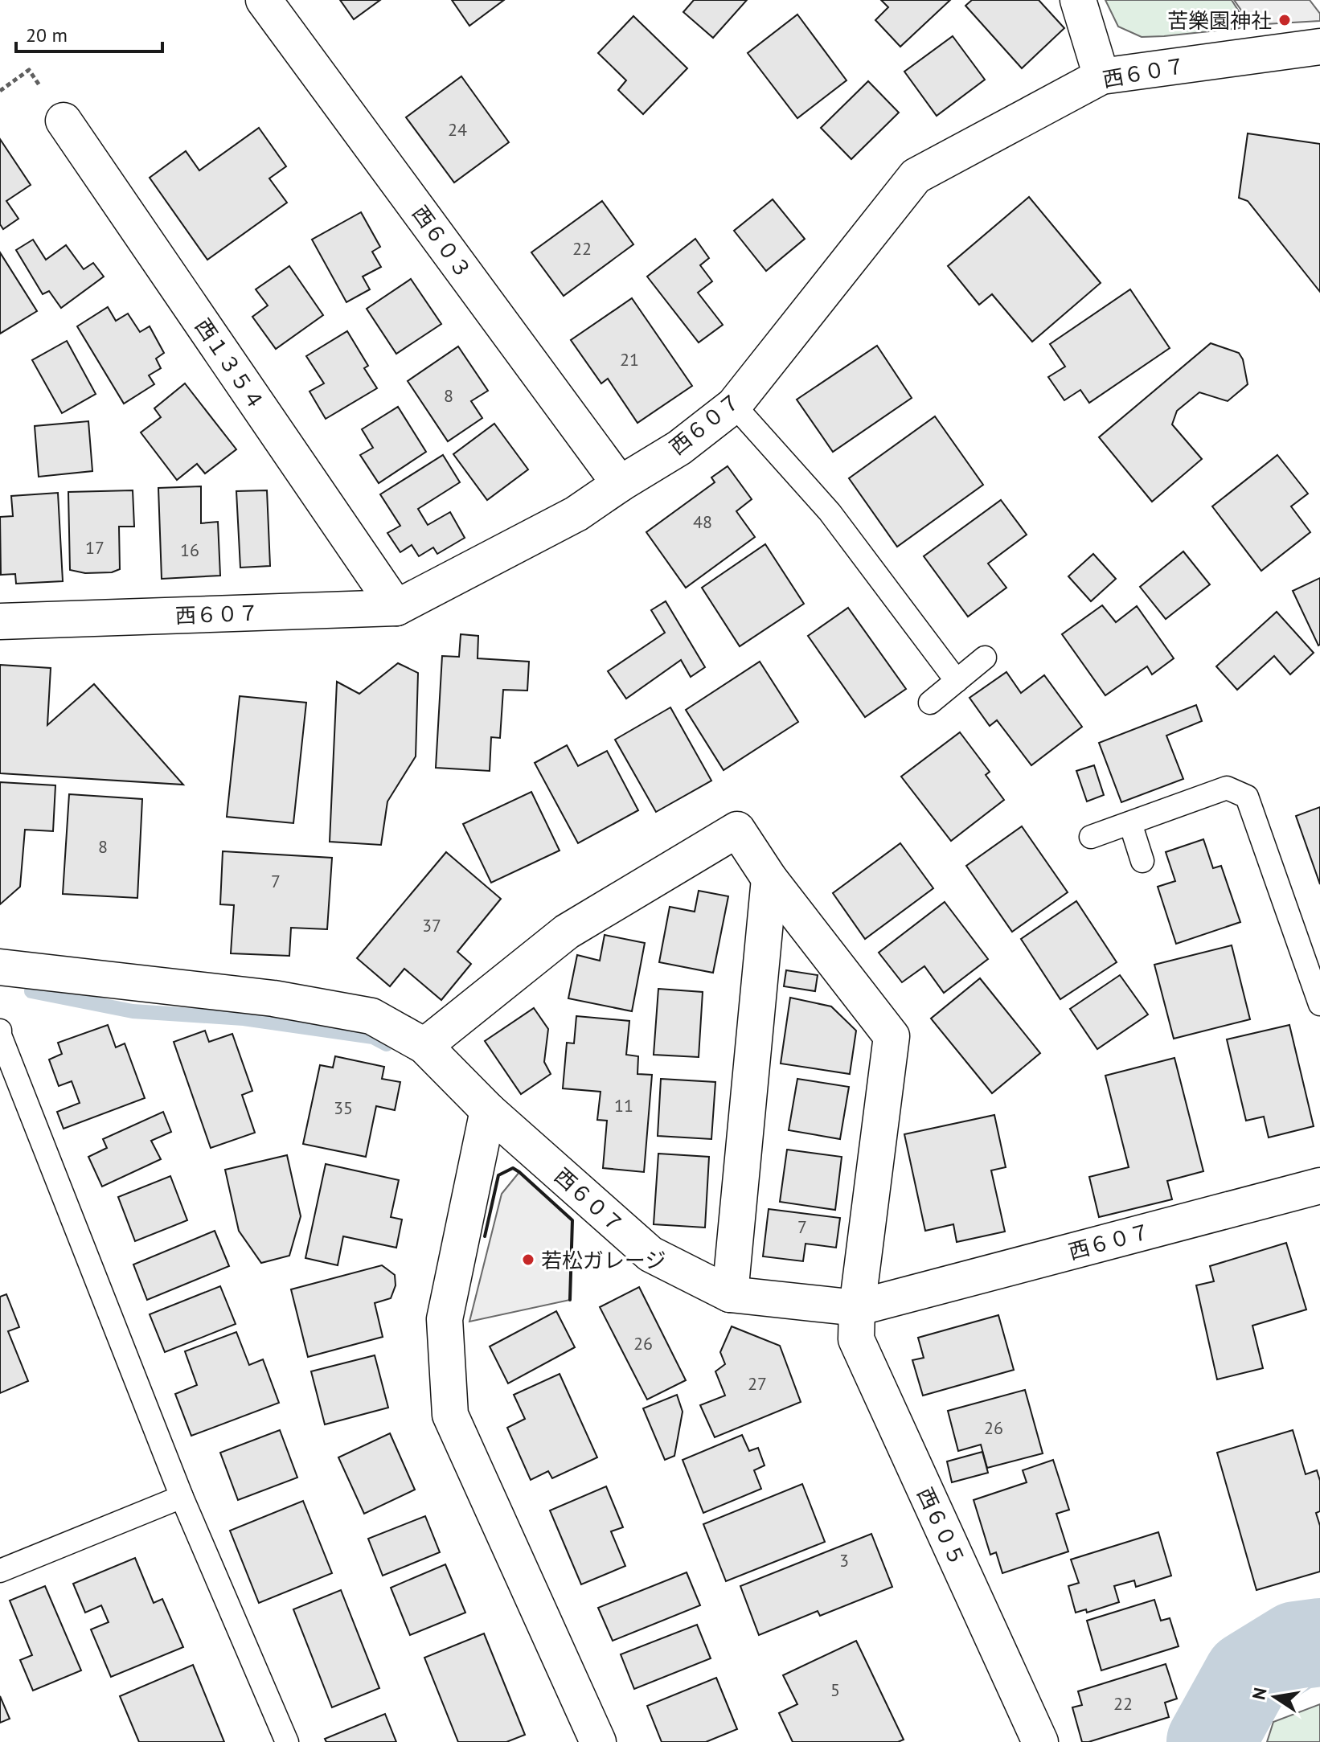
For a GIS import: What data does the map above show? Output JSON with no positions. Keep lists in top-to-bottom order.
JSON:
{
  "streets": {
    "street": [
      "西６０７",
      "西６０３",
      "西１３５４",
      "西６０５"
    ]
  },
  "crossings": [
    ["西６０７", "西６０３"],
    ["西６０７", "西１３５４"],
    ["西６０７", "西６０５"]
  ],
  "places": ["苦樂園神社", "若松ガレージ"],
  "house_numbers": [
    "24",
    "22",
    "21",
    "8",
    "48",
    "17",
    "16",
    "8",
    "7",
    "37",
    "11",
    "35",
    "7",
    "26",
    "27",
    "26",
    "3",
    "5",
    "22"
  ],
  "scale_bar": "20 m",
  "north": "left"
}
